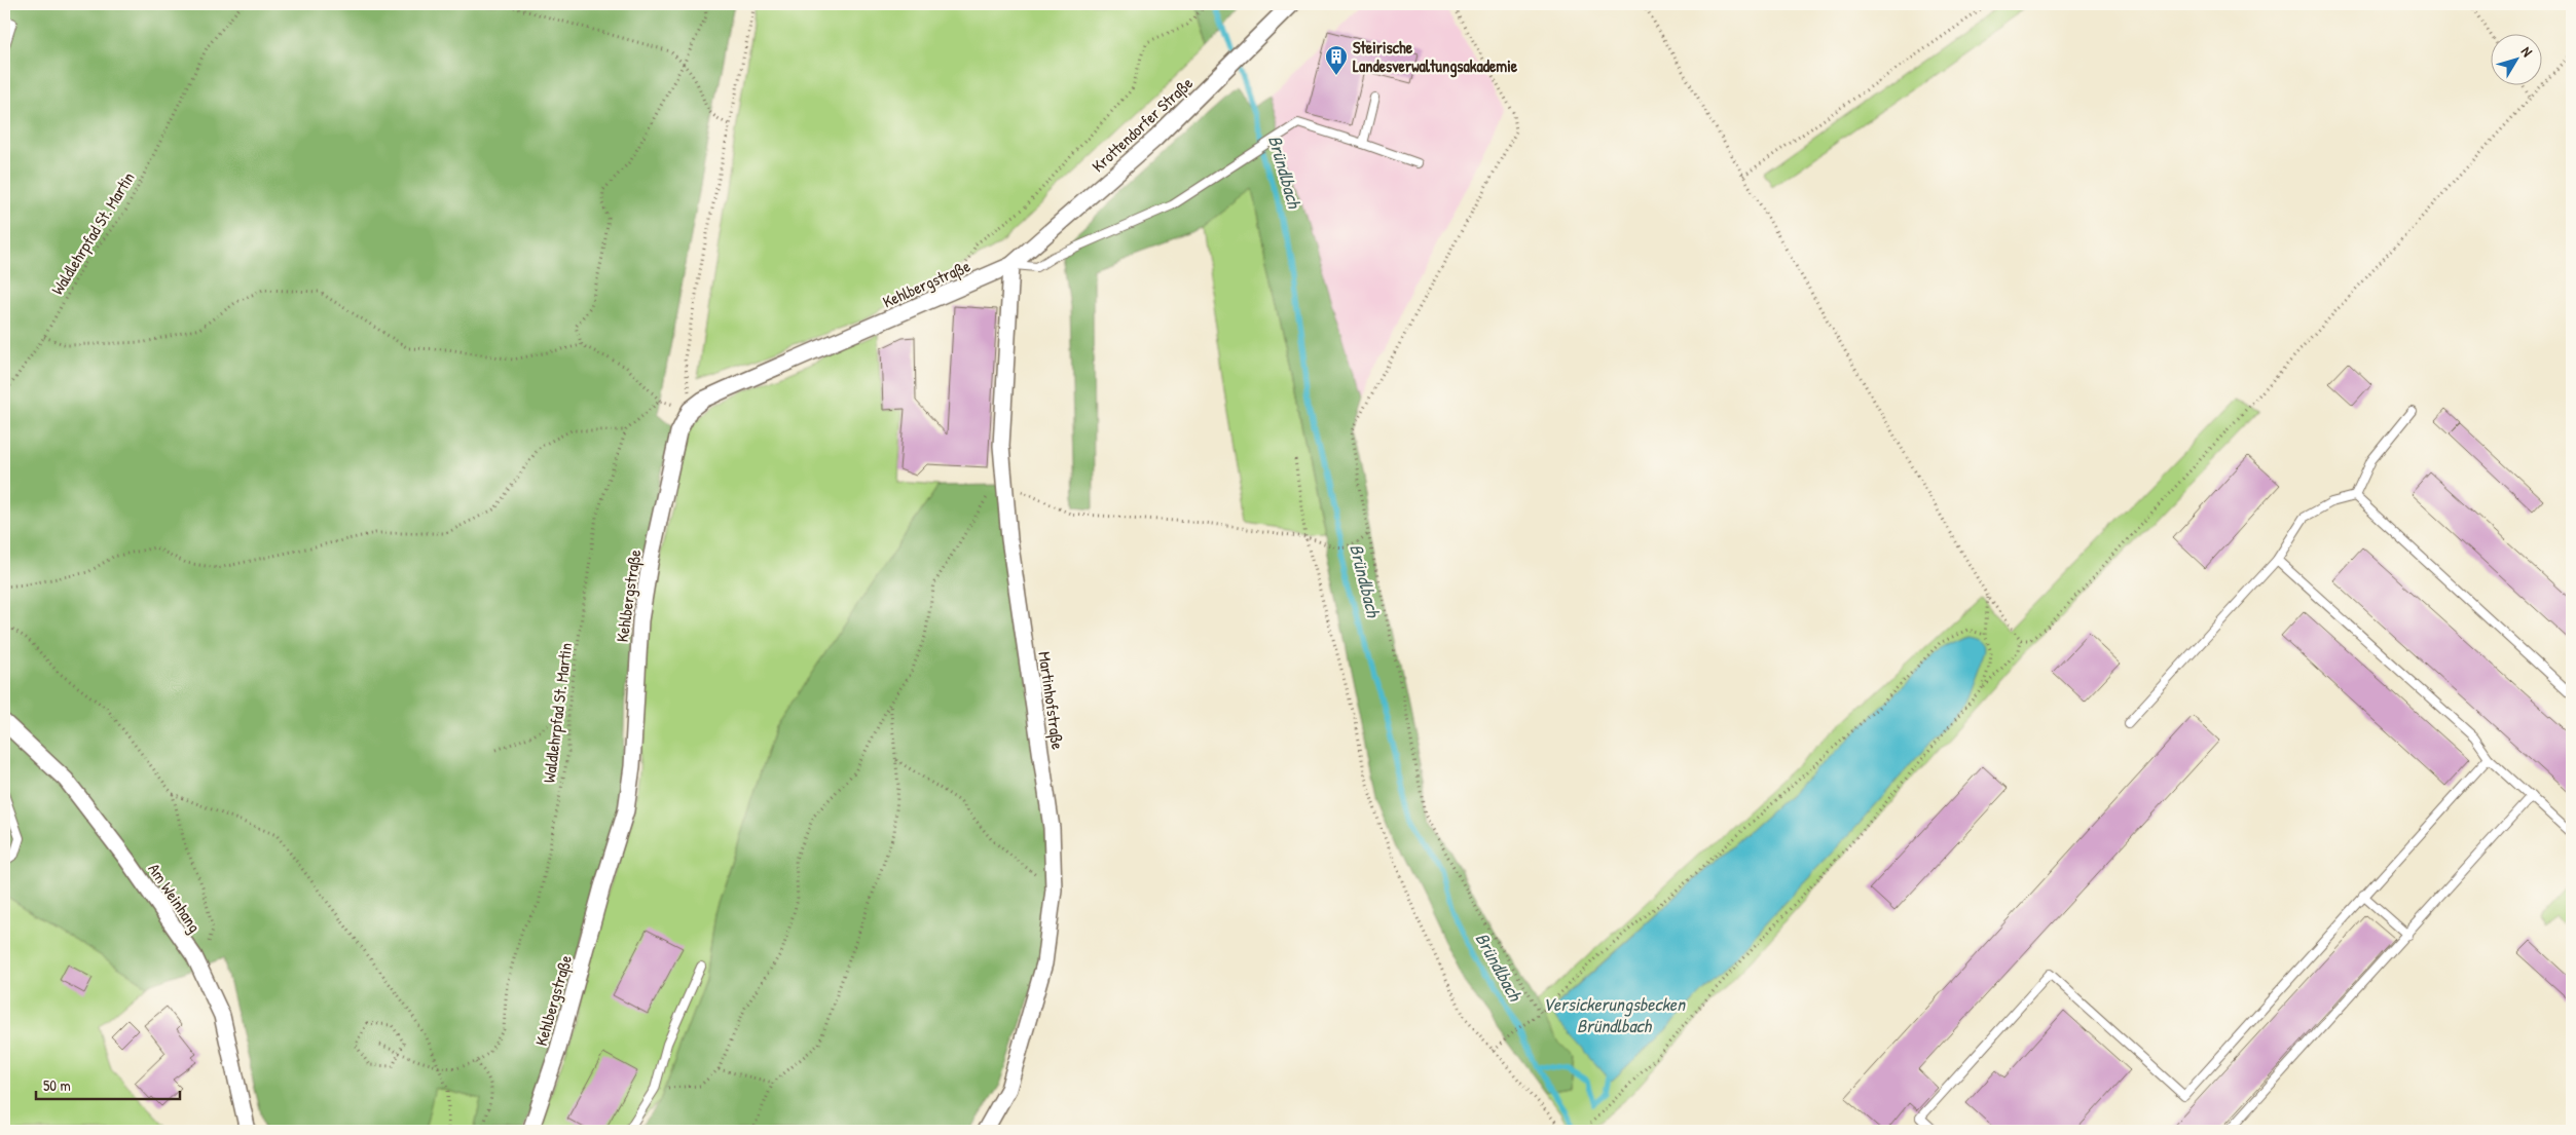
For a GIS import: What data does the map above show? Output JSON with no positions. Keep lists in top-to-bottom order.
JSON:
{
  "streets": {
    "street": [
      "Krottendorfer Straße",
      "Kehlbergstraße",
      "Martinhofstraße",
      "Am Weinhang"
    ],
    "path": ["Waldlehrpfad St. Martin"]
  },
  "crossings": [
    ["Krottendorfer Straße", "Kehlbergstraße"],
    ["Krottendorfer Straße", "Martinhofstraße"],
    ["Kehlbergstraße", "Martinhofstraße"]
  ],
  "water": ["Bründlbach", "Versickerungsbecken Bründlbach"],
  "places": {
    "building": ["Steirische Landesverwaltungsakademie"]
  },
  "scale_bar": "50 m",
  "north": "top right"
}
